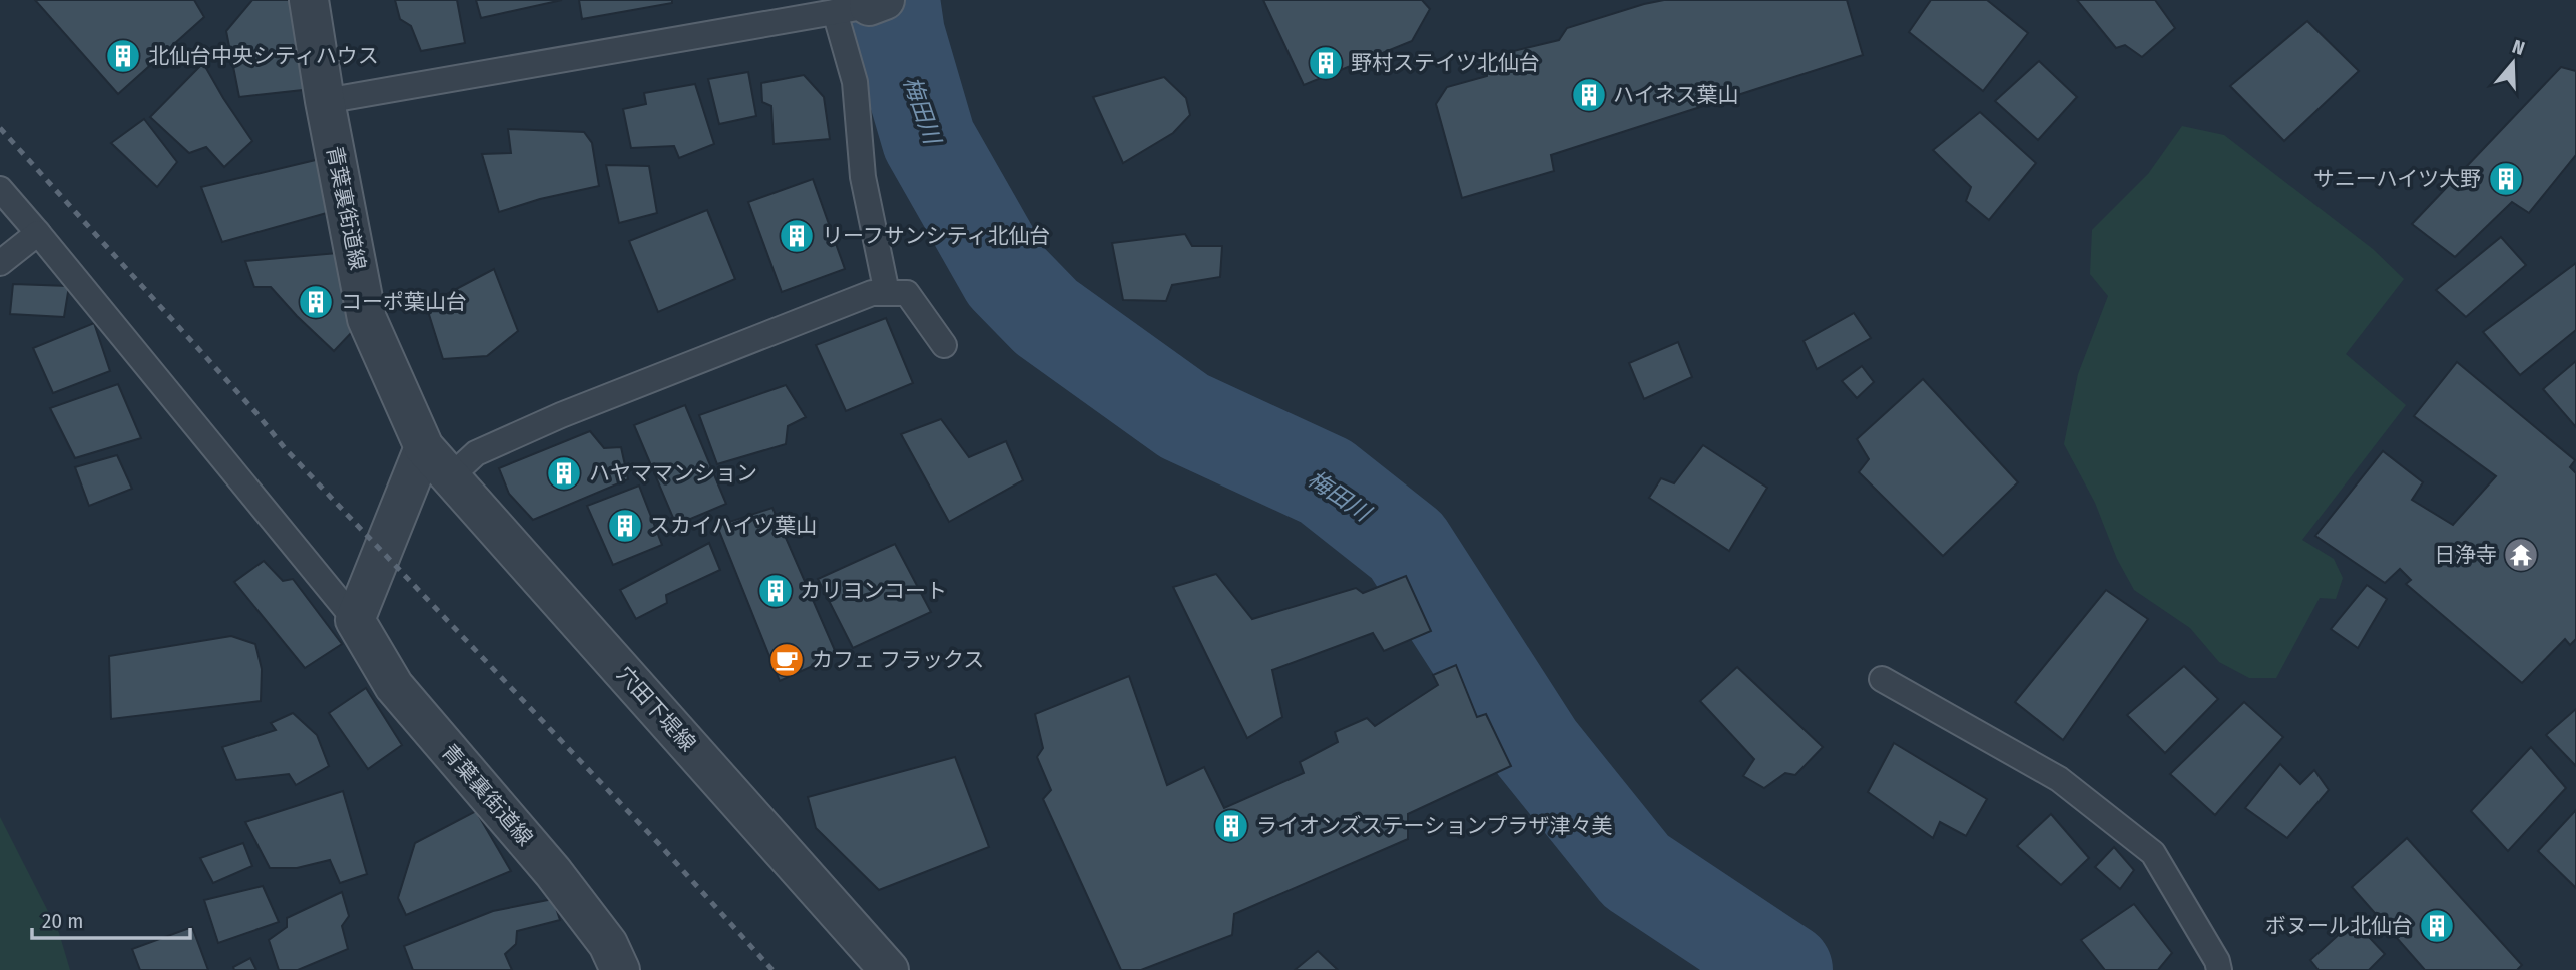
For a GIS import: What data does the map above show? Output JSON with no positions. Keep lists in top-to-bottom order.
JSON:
{
  "streets": {
    "street": ["青葉裏街道線", "穴田下堤線"]
  },
  "crossings": [
    ["青葉裏街道線", "穴田下堤線"]
  ],
  "water": ["梅田川"],
  "places": {
    "building": [
      "北仙台中央シティハウス",
      "野村ステイツ北仙台",
      "ハイネス葉山",
      "サニーハイツ大野",
      "リーフサンシティ北仙台",
      "コーポ葉山台",
      "ハヤママンション",
      "スカイハイツ葉山",
      "カリヨンコート",
      "ライオンズステーションプラザ津々美",
      "ボヌール北仙台"
    ],
    "temple": ["日浄寺"],
    "cafe": ["カフェ フラックス"]
  },
  "scale_bar": "20 m",
  "north": "top"
}
